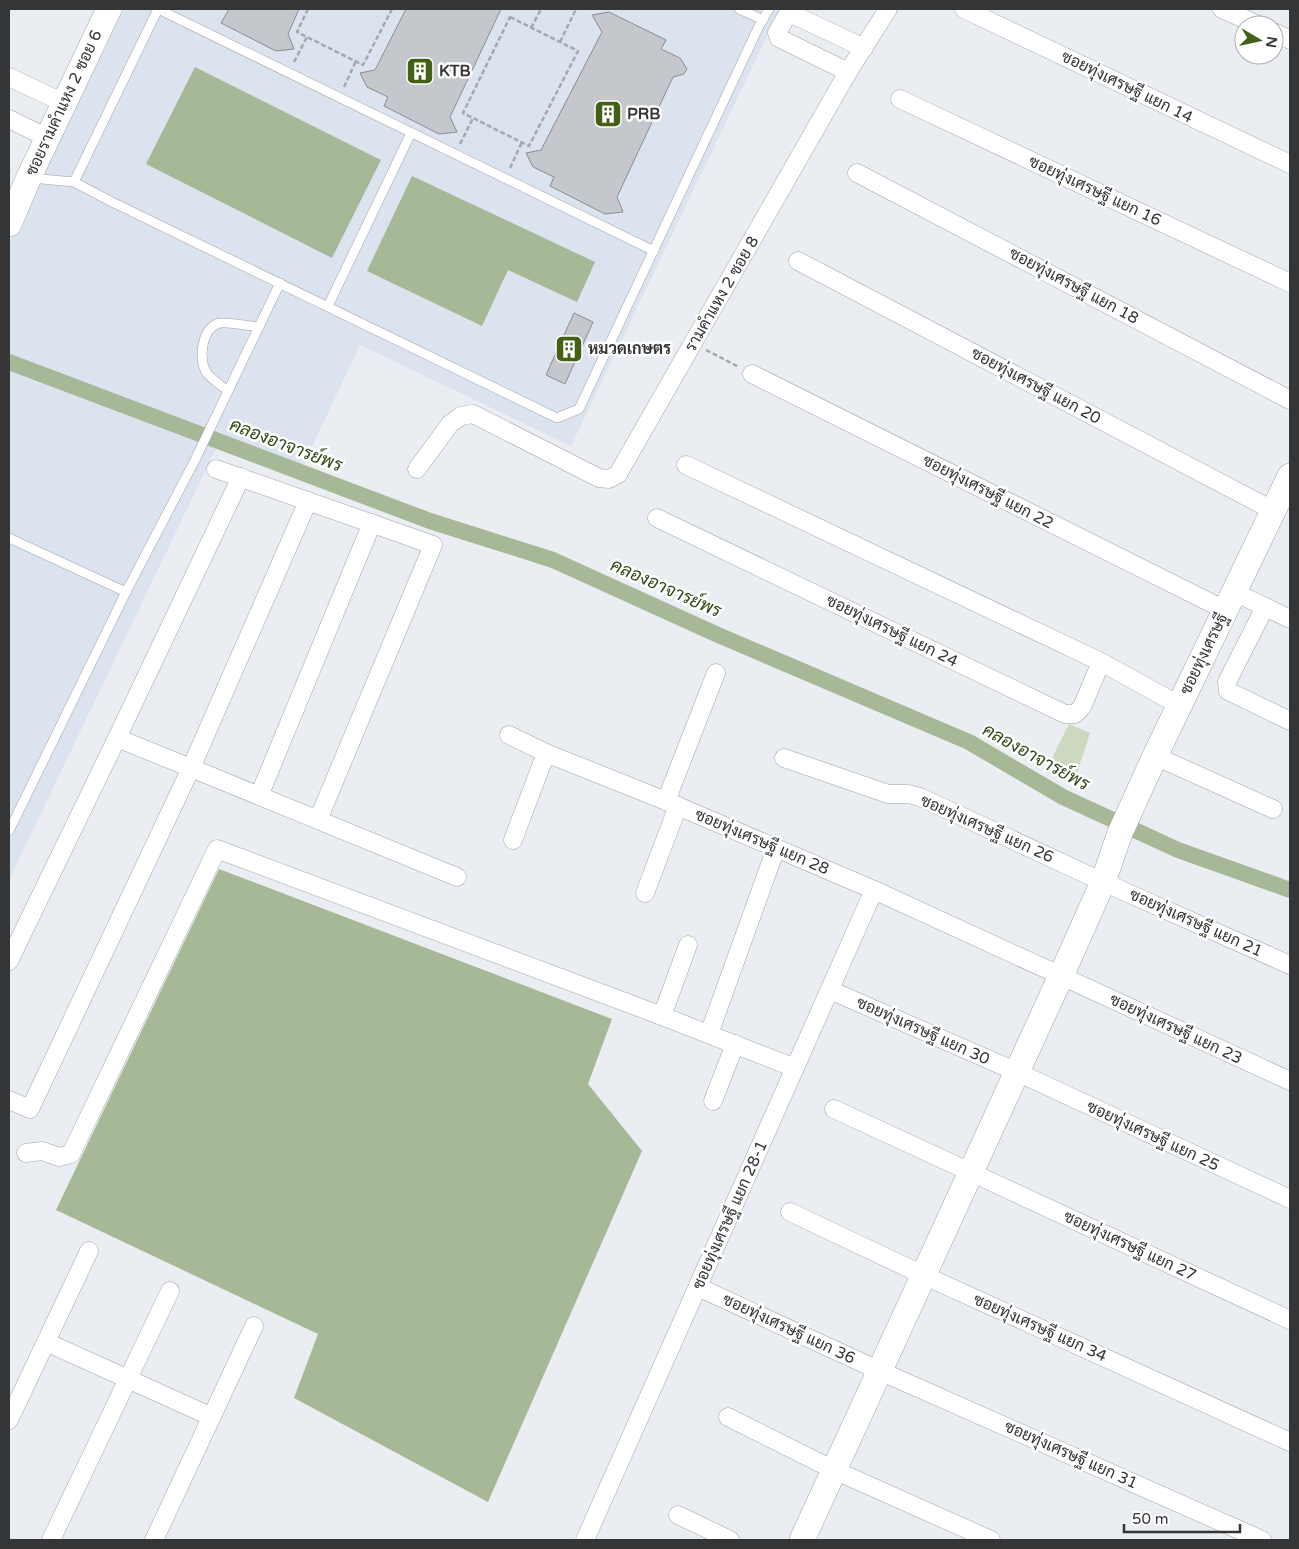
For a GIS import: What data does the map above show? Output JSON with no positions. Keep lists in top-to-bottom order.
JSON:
{
  "streets": {
    "main road": ["ซอยรามคำแหง 2 ซอย 6", "ซอยทุ่งเศรษฐี"],
    "street": [
      "ซอยทุ่งเศรษฐี แยก 14",
      "ซอยทุ่งเศรษฐี แยก 16",
      "ซอยทุ่งเศรษฐี แยก 18",
      "รามคำแหง 2 ซอย 8",
      "ซอยทุ่งเศรษฐี แยก 20",
      "ซอยทุ่งเศรษฐี แยก 22",
      "ซอยทุ่งเศรษฐี แยก 24",
      "ซอยทุ่งเศรษฐี แยก 26",
      "ซอยทุ่งเศรษฐี แยก 28",
      "ซอยทุ่งเศรษฐี แยก 21",
      "ซอยทุ่งเศรษฐี แยก 23",
      "ซอยทุ่งเศรษฐี แยก 30",
      "ซอยทุ่งเศรษฐี แยก 25",
      "ซอยทุ่งเศรษฐี แยก 28-1",
      "ซอยทุ่งเศรษฐี แยก 27",
      "ซอยทุ่งเศรษฐี แยก 34",
      "ซอยทุ่งเศรษฐี แยก 36",
      "ซอยทุ่งเศรษฐี แยก 31"
    ]
  },
  "crossings": [
    ["ซอยทุ่งเศรษฐี แยก 20", "ซอยทุ่งเศรษฐี"],
    ["ซอยทุ่งเศรษฐี แยก 22", "ซอยทุ่งเศรษฐี"],
    ["ซอยทุ่งเศรษฐี", "ซอยทุ่งเศรษฐี แยก 26"],
    ["ซอยทุ่งเศรษฐี", "ซอยทุ่งเศรษฐี แยก 28"],
    ["ซอยทุ่งเศรษฐี", "ซอยทุ่งเศรษฐี แยก 21"],
    ["ซอยทุ่งเศรษฐี", "ซอยทุ่งเศรษฐี แยก 23"],
    ["ซอยทุ่งเศรษฐี", "ซอยทุ่งเศรษฐี แยก 30"],
    ["ซอยทุ่งเศรษฐี", "ซอยทุ่งเศรษฐี แยก 25"],
    ["ซอยทุ่งเศรษฐี", "ซอยทุ่งเศรษฐี แยก 27"],
    ["ซอยทุ่งเศรษฐี", "ซอยทุ่งเศรษฐี แยก 34"],
    ["ซอยทุ่งเศรษฐี", "ซอยทุ่งเศรษฐี แยก 36"],
    ["ซอยทุ่งเศรษฐี", "ซอยทุ่งเศรษฐี แยก 31"],
    ["ซอยทุ่งเศรษฐี แยก 26", "ซอยทุ่งเศรษฐี แยก 21"],
    ["ซอยทุ่งเศรษฐี แยก 28", "ซอยทุ่งเศรษฐี แยก 23"],
    ["ซอยทุ่งเศรษฐี แยก 28", "ซอยทุ่งเศรษฐี แยก 28-1"],
    ["ซอยทุ่งเศรษฐี แยก 30", "ซอยทุ่งเศรษฐี แยก 25"],
    ["ซอยทุ่งเศรษฐี แยก 30", "ซอยทุ่งเศรษฐี แยก 28-1"],
    ["ซอยทุ่งเศรษฐี แยก 28-1", "ซอยทุ่งเศรษฐี แยก 36"],
    ["ซอยทุ่งเศรษฐี แยก 36", "ซอยทุ่งเศรษฐี แยก 31"]
  ],
  "water": ["คลองอาจารย์พร"],
  "places": {
    "building": ["KTB", "PRB", "หมวดเกษตร"]
  },
  "scale_bar": "50 m",
  "north": "right"
}
